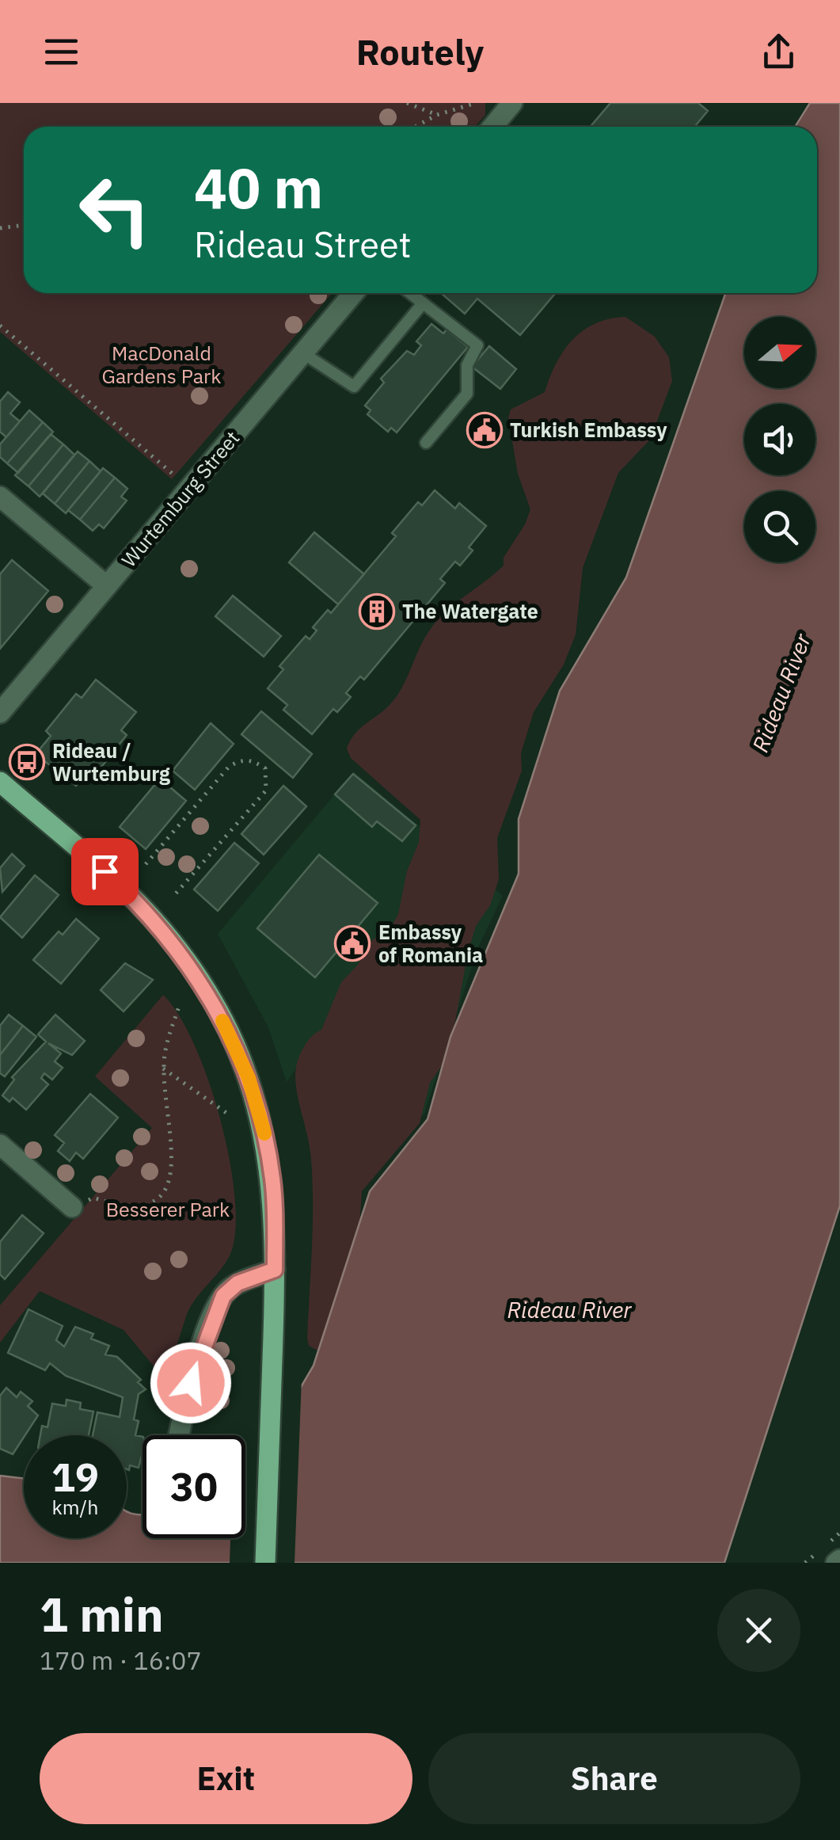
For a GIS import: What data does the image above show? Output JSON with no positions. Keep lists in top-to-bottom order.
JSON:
{
  "streets": {
    "street": ["Wurtemburg Street"]
  },
  "water": ["Rideau River"],
  "parks": ["MacDonald Gardens Park", "Besserer Park"],
  "places": {
    "public building": ["Turkish Embassy", "Embassy of Romania"],
    "building": ["The Watergate"],
    "bus stop": ["Rideau / Wurtemburg"]
  },
  "north": "right",
  "page": {
    "header": "Routely",
    "turn": ["40 m", "Rideau Street"],
    "speed": "19 km/h",
    "limit": "30",
    "heading": ["1 min", "170 m · 16:07"],
    "buttons": ["Exit", "Share"]
  }
}
